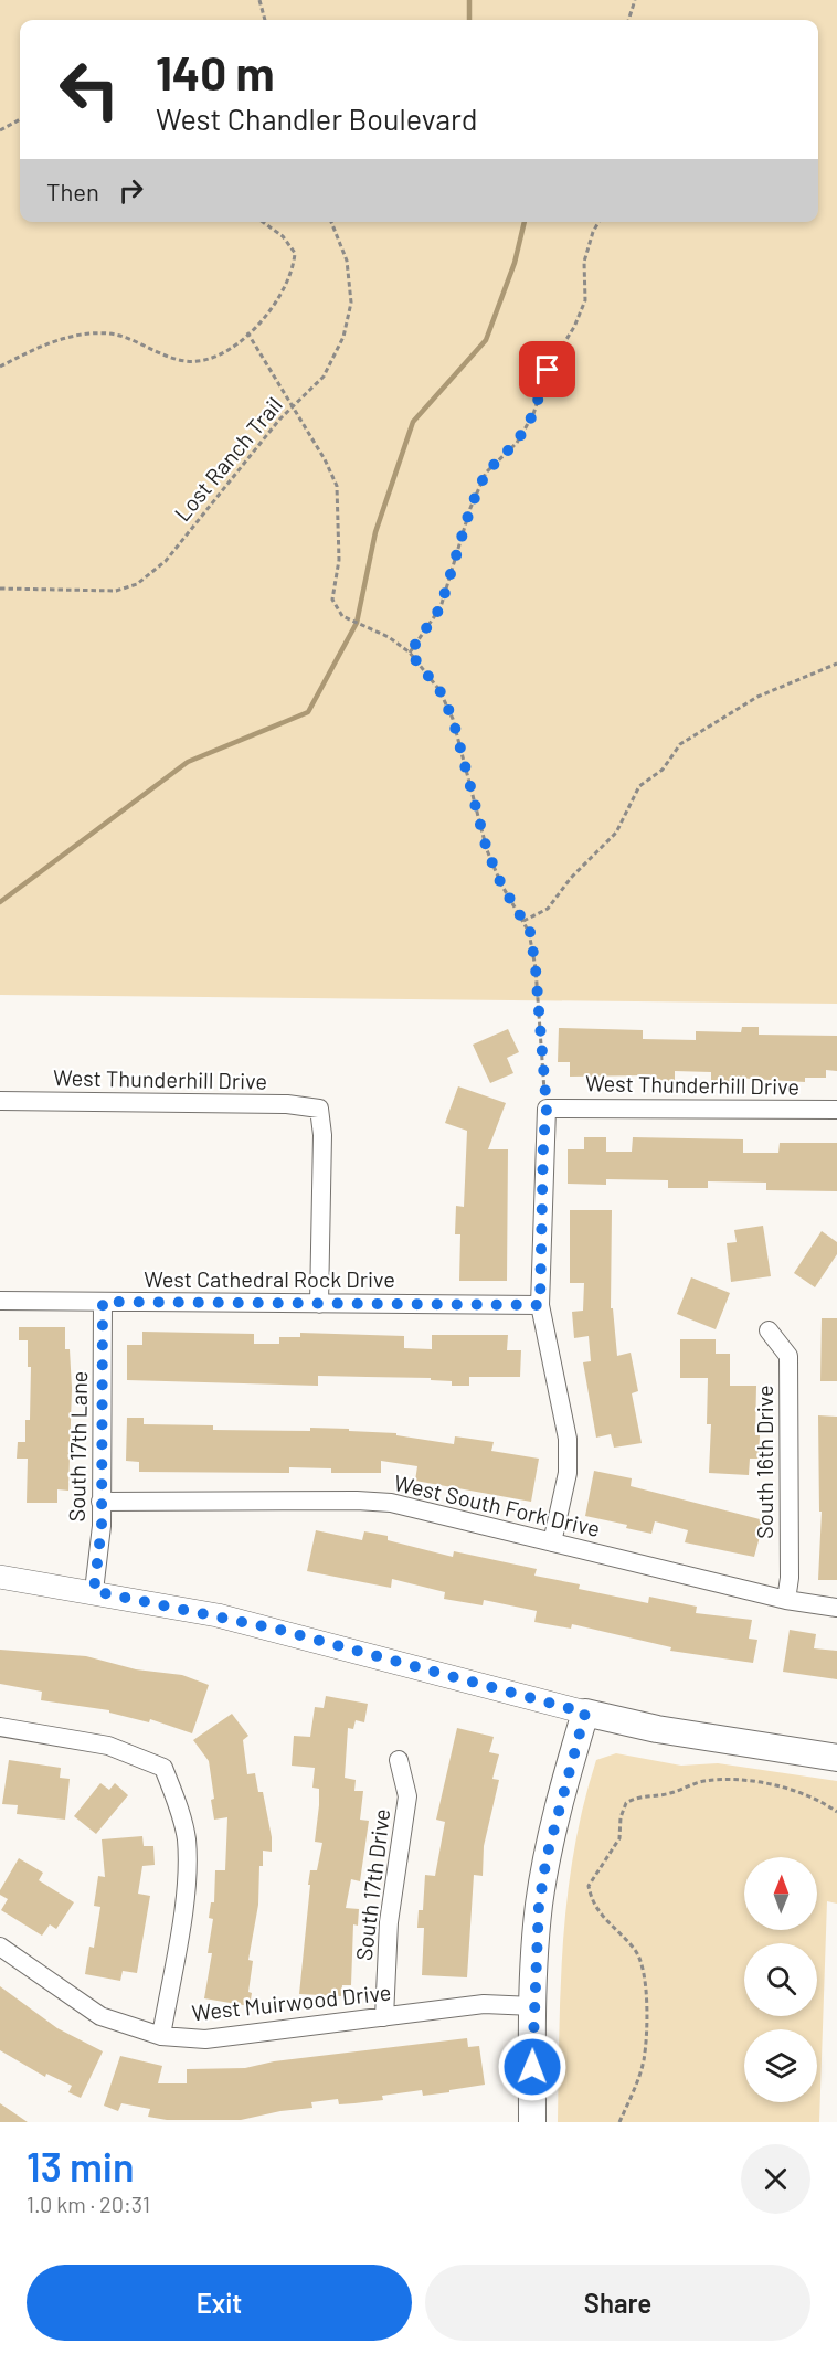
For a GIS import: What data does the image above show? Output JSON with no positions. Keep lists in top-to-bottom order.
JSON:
{
  "streets": {
    "street": [
      "West Thunderhill Drive",
      "West Cathedral Rock Drive",
      "South 17th Lane",
      "South 16th Drive",
      "West South Fork Drive",
      "South 17th Drive",
      "West Muirwood Drive"
    ],
    "path": ["Lost Ranch Trail"]
  },
  "crossings": [
    ["West Thunderhill Drive", "West Cathedral Rock Drive"],
    ["West Cathedral Rock Drive", "South 17th Lane"],
    ["South 17th Lane", "West South Fork Drive"],
    ["South 16th Drive", "West South Fork Drive"],
    ["South 17th Drive", "West Muirwood Drive"]
  ],
  "north": "top",
  "page": {
    "turn": ["140 m", "West Chandler Boulevard"],
    "then": "Then",
    "heading": ["13 min", "1.0 km · 20:31"],
    "buttons": ["Exit", "Share"]
  }
}
